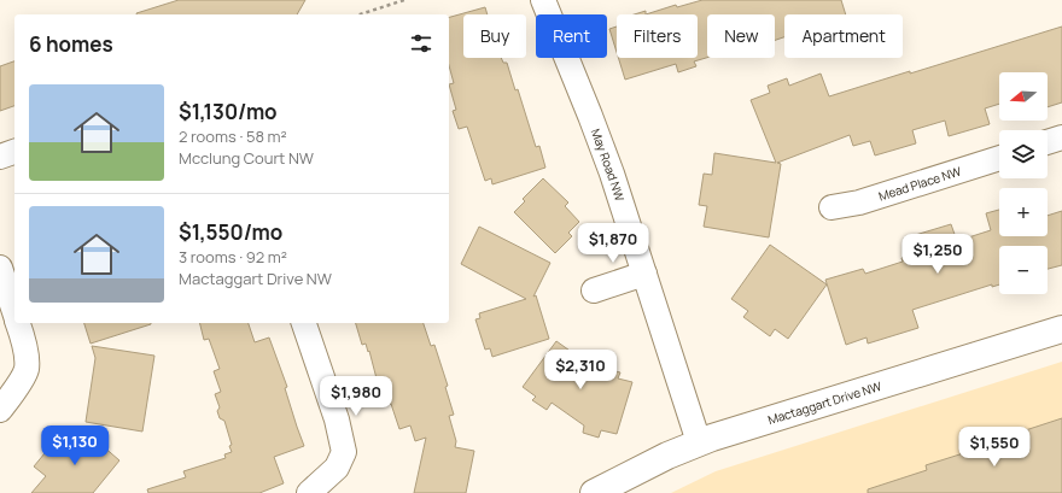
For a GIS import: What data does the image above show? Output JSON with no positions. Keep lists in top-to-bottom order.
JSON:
{
  "streets": {
    "street": ["May Road NW", "Mead Place NW", "Mactaggart Drive NW"]
  },
  "crossings": [
    ["May Road NW", "Mactaggart Drive NW"]
  ],
  "north": "left",
  "page": {
    "chip": [
      "Buy",
      "Rent",
      "Filters",
      "New",
      "Apartment"
    ],
    "heading": "6 homes",
    "map_buttons": ["+", "−"],
    "list": [
      {
        "name": "$1,130/mo",
        "note": "2 rooms · 58 m² · Mcclung Court NW"
      },
      {
        "name": "$1,550/mo",
        "note": "3 rooms · 92 m² · Mactaggart Drive NW"
      }
    ],
    "price": [
      "$1,870",
      "$1,250",
      "$2,310",
      "$1,980",
      "$1,130",
      "$1,550"
    ]
  }
}
